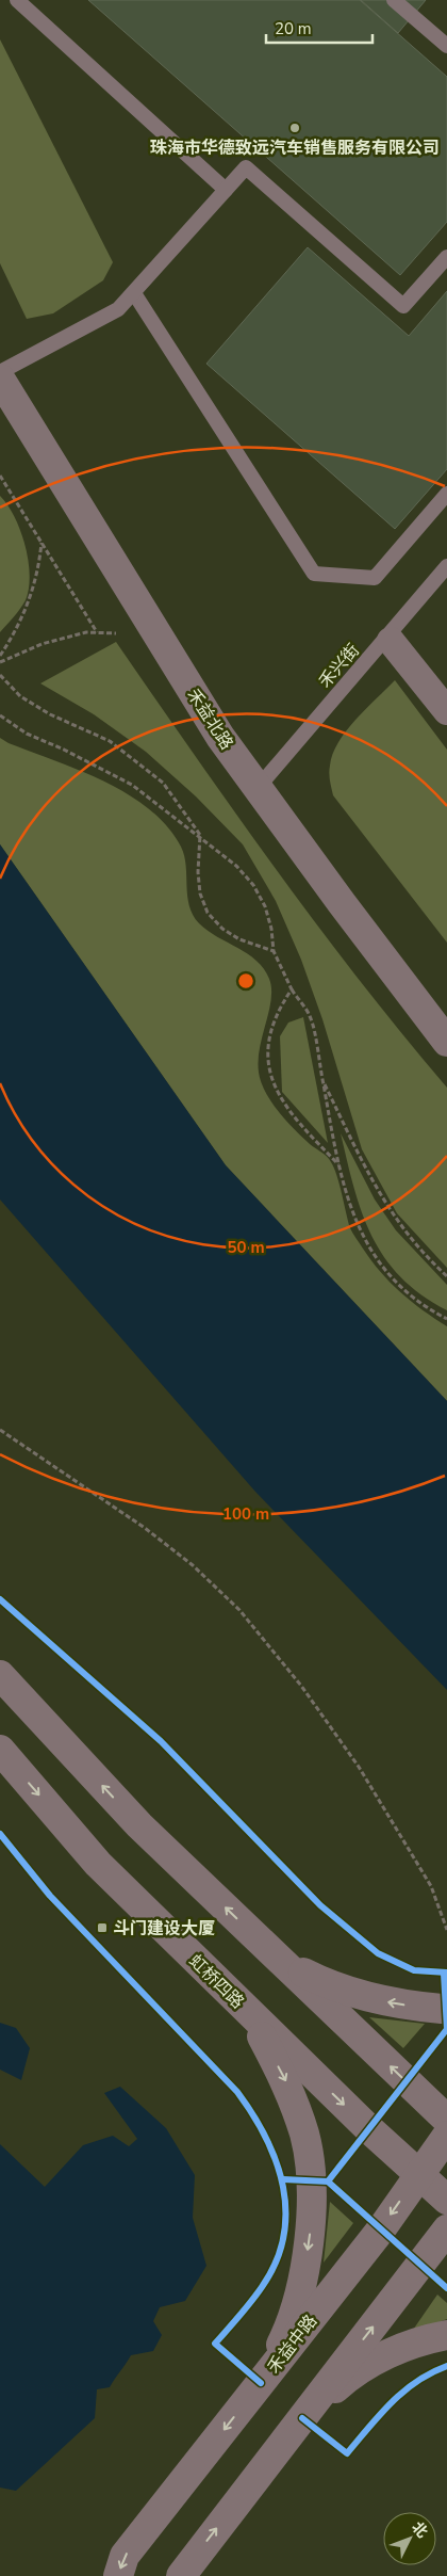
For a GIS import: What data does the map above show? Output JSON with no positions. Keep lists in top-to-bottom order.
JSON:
{
  "streets": {
    "street": ["禾益北路", "虹桥四路", "禾益中路"],
    "lane": ["禾兴街"]
  },
  "crossings": [
    ["禾兴街", "禾益北路"],
    ["虹桥四路", "禾益中路"]
  ],
  "places": {
    "other": ["珠海市华德致远汽车销售服务有限公司"],
    "transit": ["斗门建设大厦"]
  },
  "scale_bar": "20 m",
  "north": "top right",
  "rings": ["50 m", "100 m"]
}
